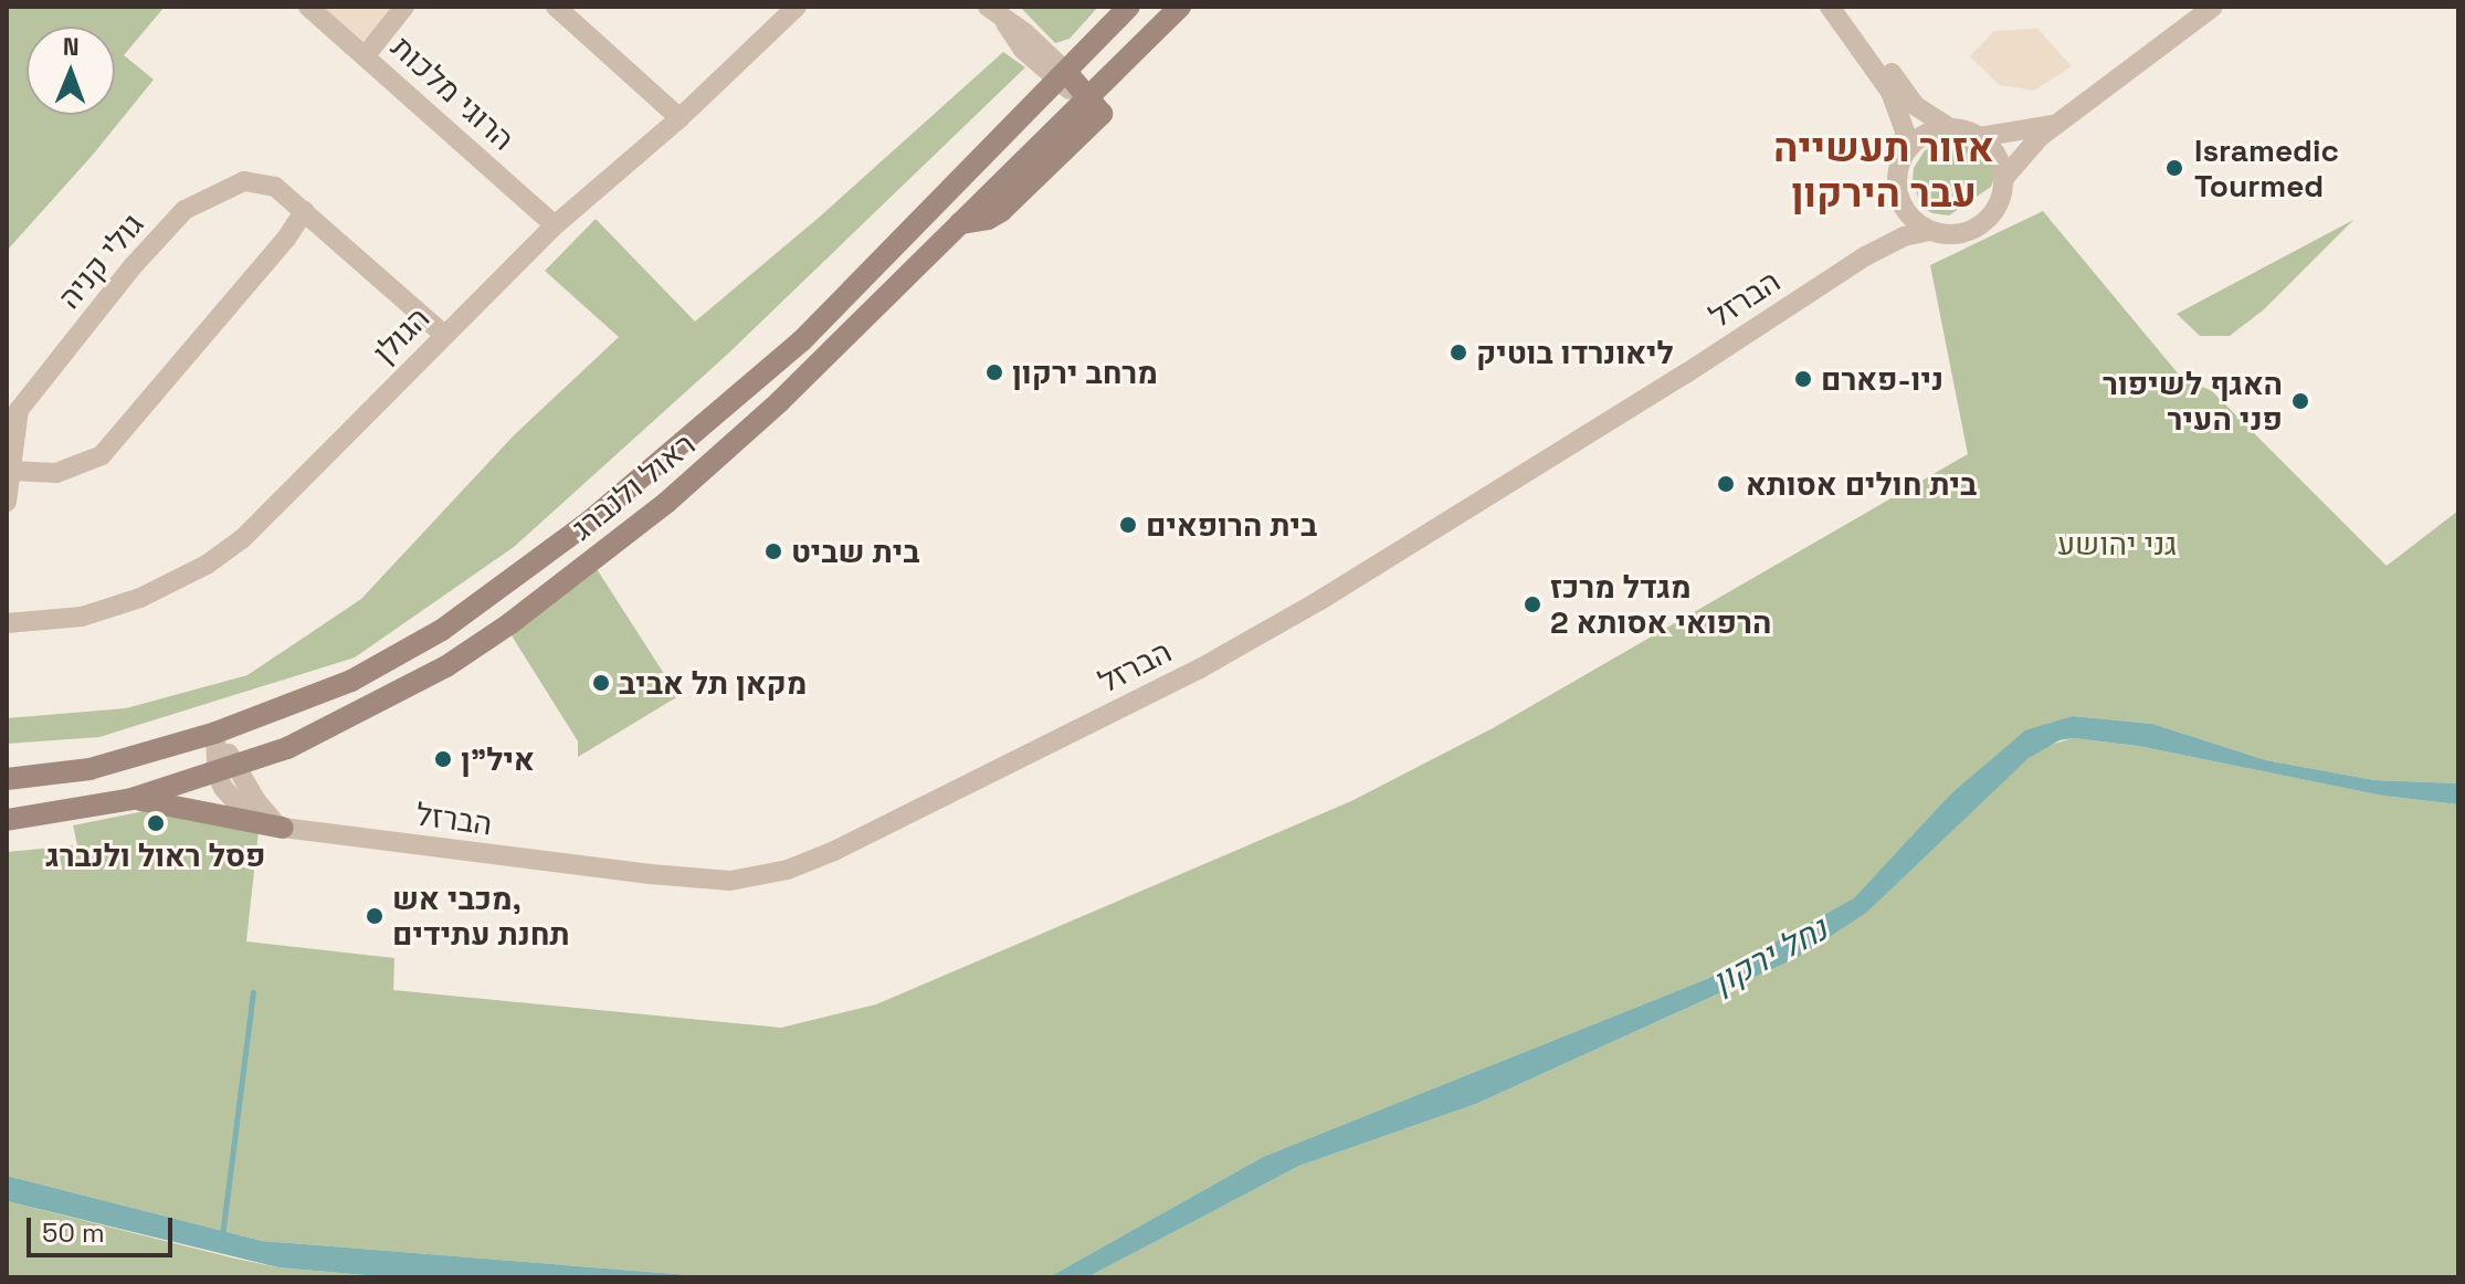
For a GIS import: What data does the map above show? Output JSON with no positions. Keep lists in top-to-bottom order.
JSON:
{
  "streets": {
    "street": [
      "הרוגי מלכות",
      "גולי קניה",
      "הברזל",
      "הגולן",
      "ראול ולנברג"
    ]
  },
  "crossings": [
    ["הרוגי מלכות", "הגולן"],
    ["גולי קניה", "הגולן"]
  ],
  "districts": ["אזור תעשייה עבר הירקון"],
  "water": ["נחל ירקון"],
  "parks": ["גני יהושע"],
  "places": [
    "Isramedic Tourmed",
    "ליאונרדו בוטיק",
    "מרחב ירקון",
    "ניו-פארם",
    "האגף לשיפור פני העיר",
    "בית חולים אסותא",
    "בית הרופאים",
    "בית שביט",
    "מגדל מרכז הרפואי אסותא 2",
    "מקאן תל אביב",
    "איל\"ן",
    "פסל ראול ולנברג",
    "מכבי אש, תחנת עתידים"
  ],
  "scale_bar": "50 m",
  "north": "top"
}
